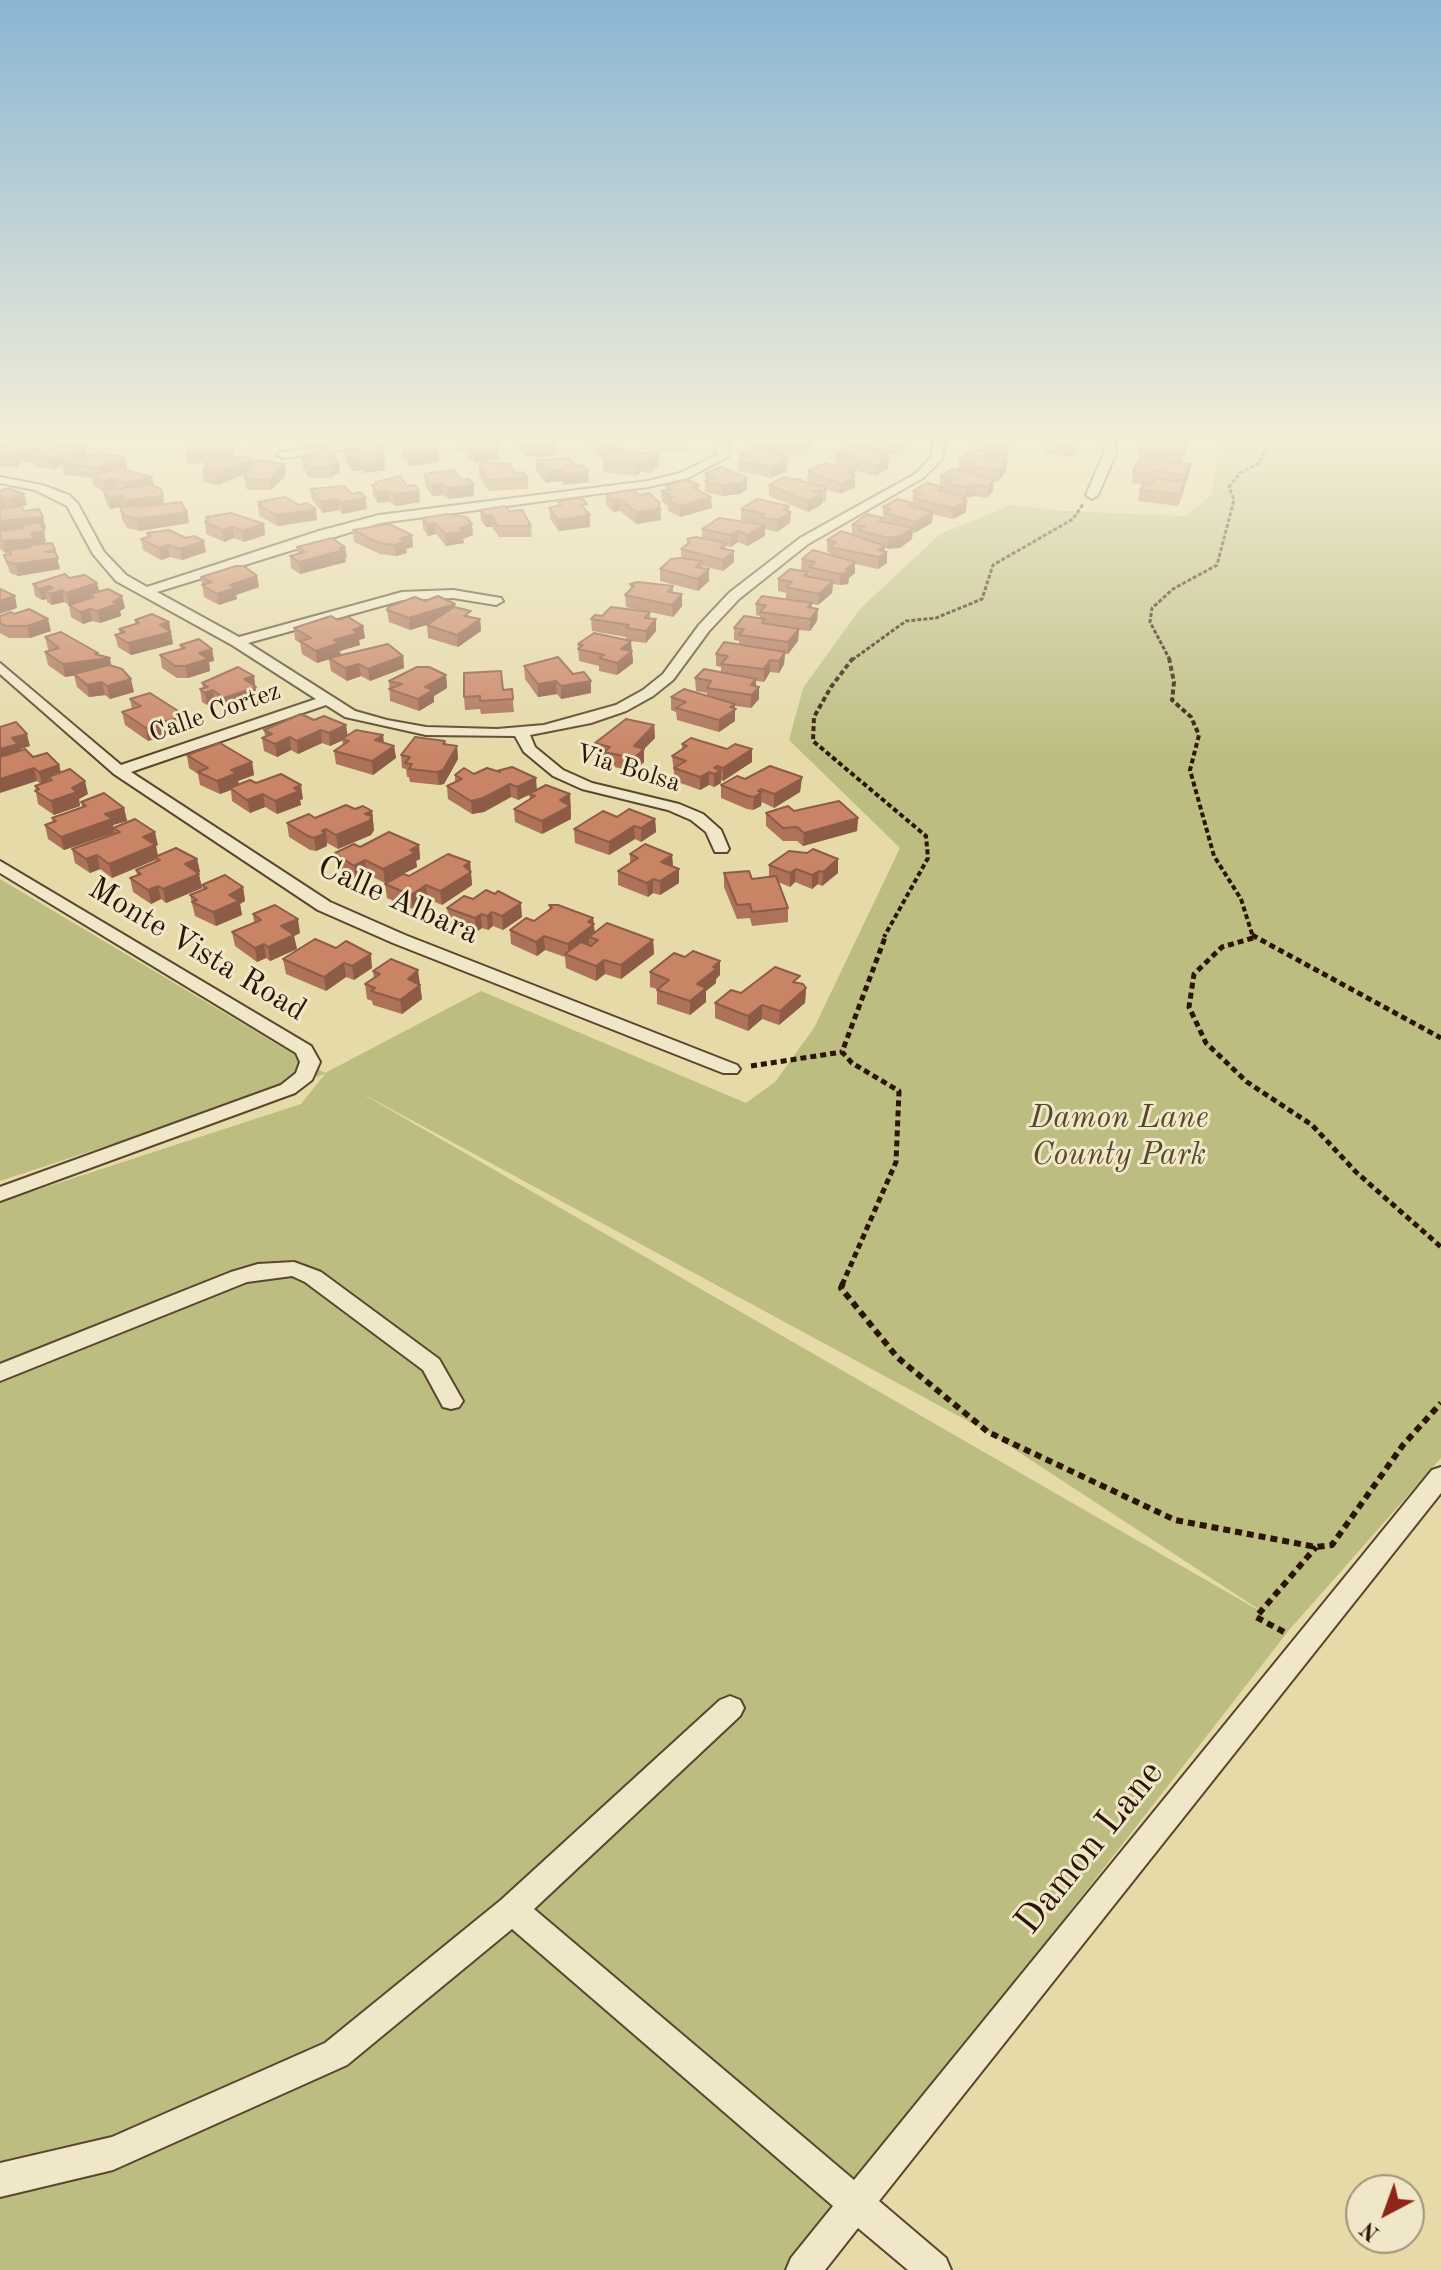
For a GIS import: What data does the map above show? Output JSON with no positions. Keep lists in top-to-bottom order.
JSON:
{
  "streets": {
    "street": [
      "Calle Cortez",
      "Via Bolsa",
      "Calle Albara",
      "Monte Vista Road",
      "Damon Lane"
    ]
  },
  "crossings": [
    ["Calle Cortez", "Calle Albara"]
  ],
  "parks": ["Damon Lane County Park"],
  "north": "bottom left"
}
